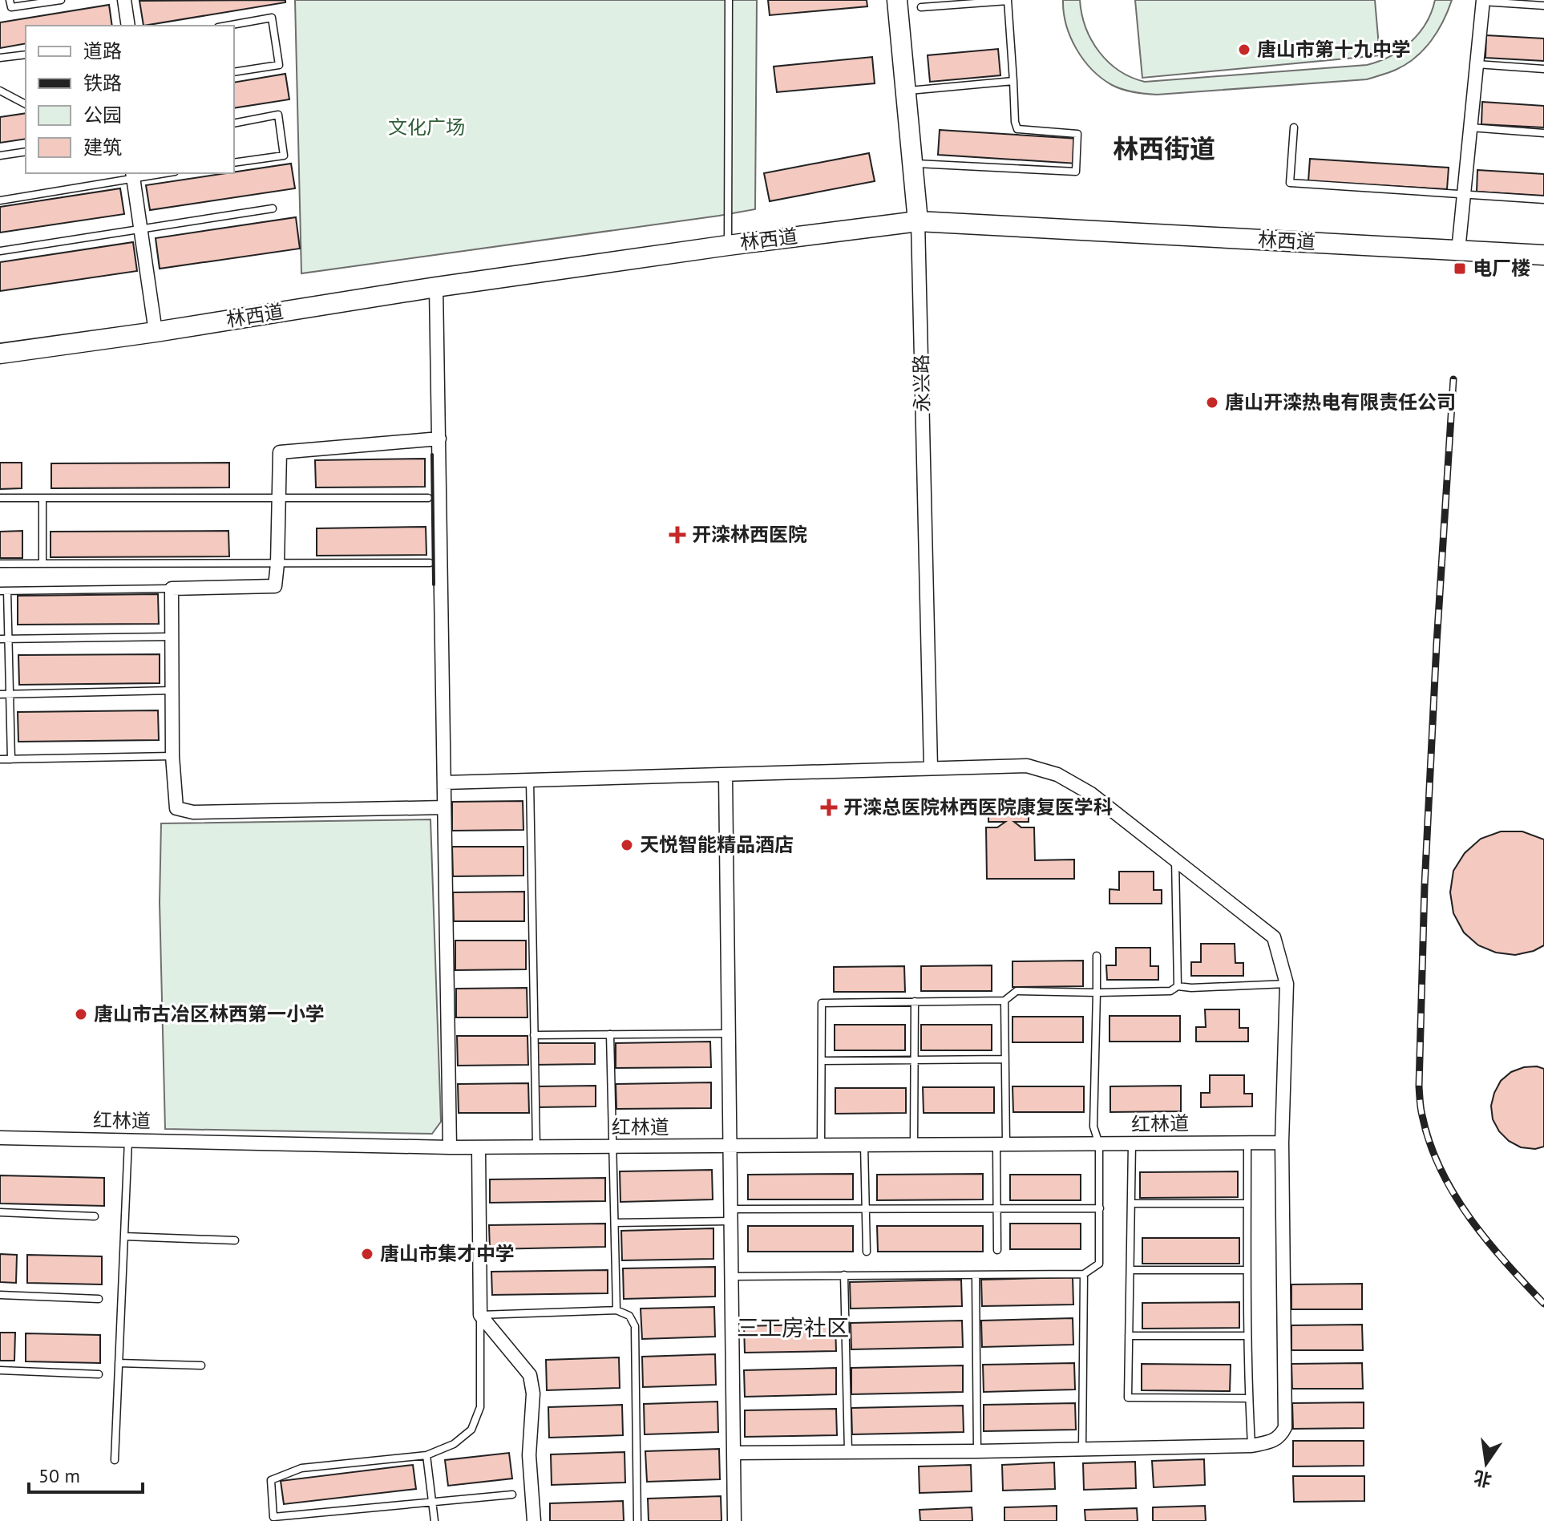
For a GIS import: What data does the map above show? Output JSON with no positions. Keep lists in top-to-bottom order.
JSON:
{
  "streets": {
    "main road": ["林西道", "永兴路"],
    "street": ["红林道"]
  },
  "crossings": [
    ["林西道", "永兴路"]
  ],
  "districts": ["林西街道", "三工房社区"],
  "parks": ["文化广场"],
  "places": {
    "other": [
      "唐山市第十九中学",
      "唐山开滦热电有限责任公司",
      "天悦智能精品酒店",
      "唐山市古冶区林西第一小学",
      "唐山市集才中学"
    ],
    "transit": ["电厂楼"],
    "health": ["开滦林西医院", "开滦总医院林西医院康复医学科"]
  },
  "legend": [
    "道路",
    "铁路",
    "公园",
    "建筑"
  ],
  "scale_bar": "50 m",
  "north": "bottom"
}
